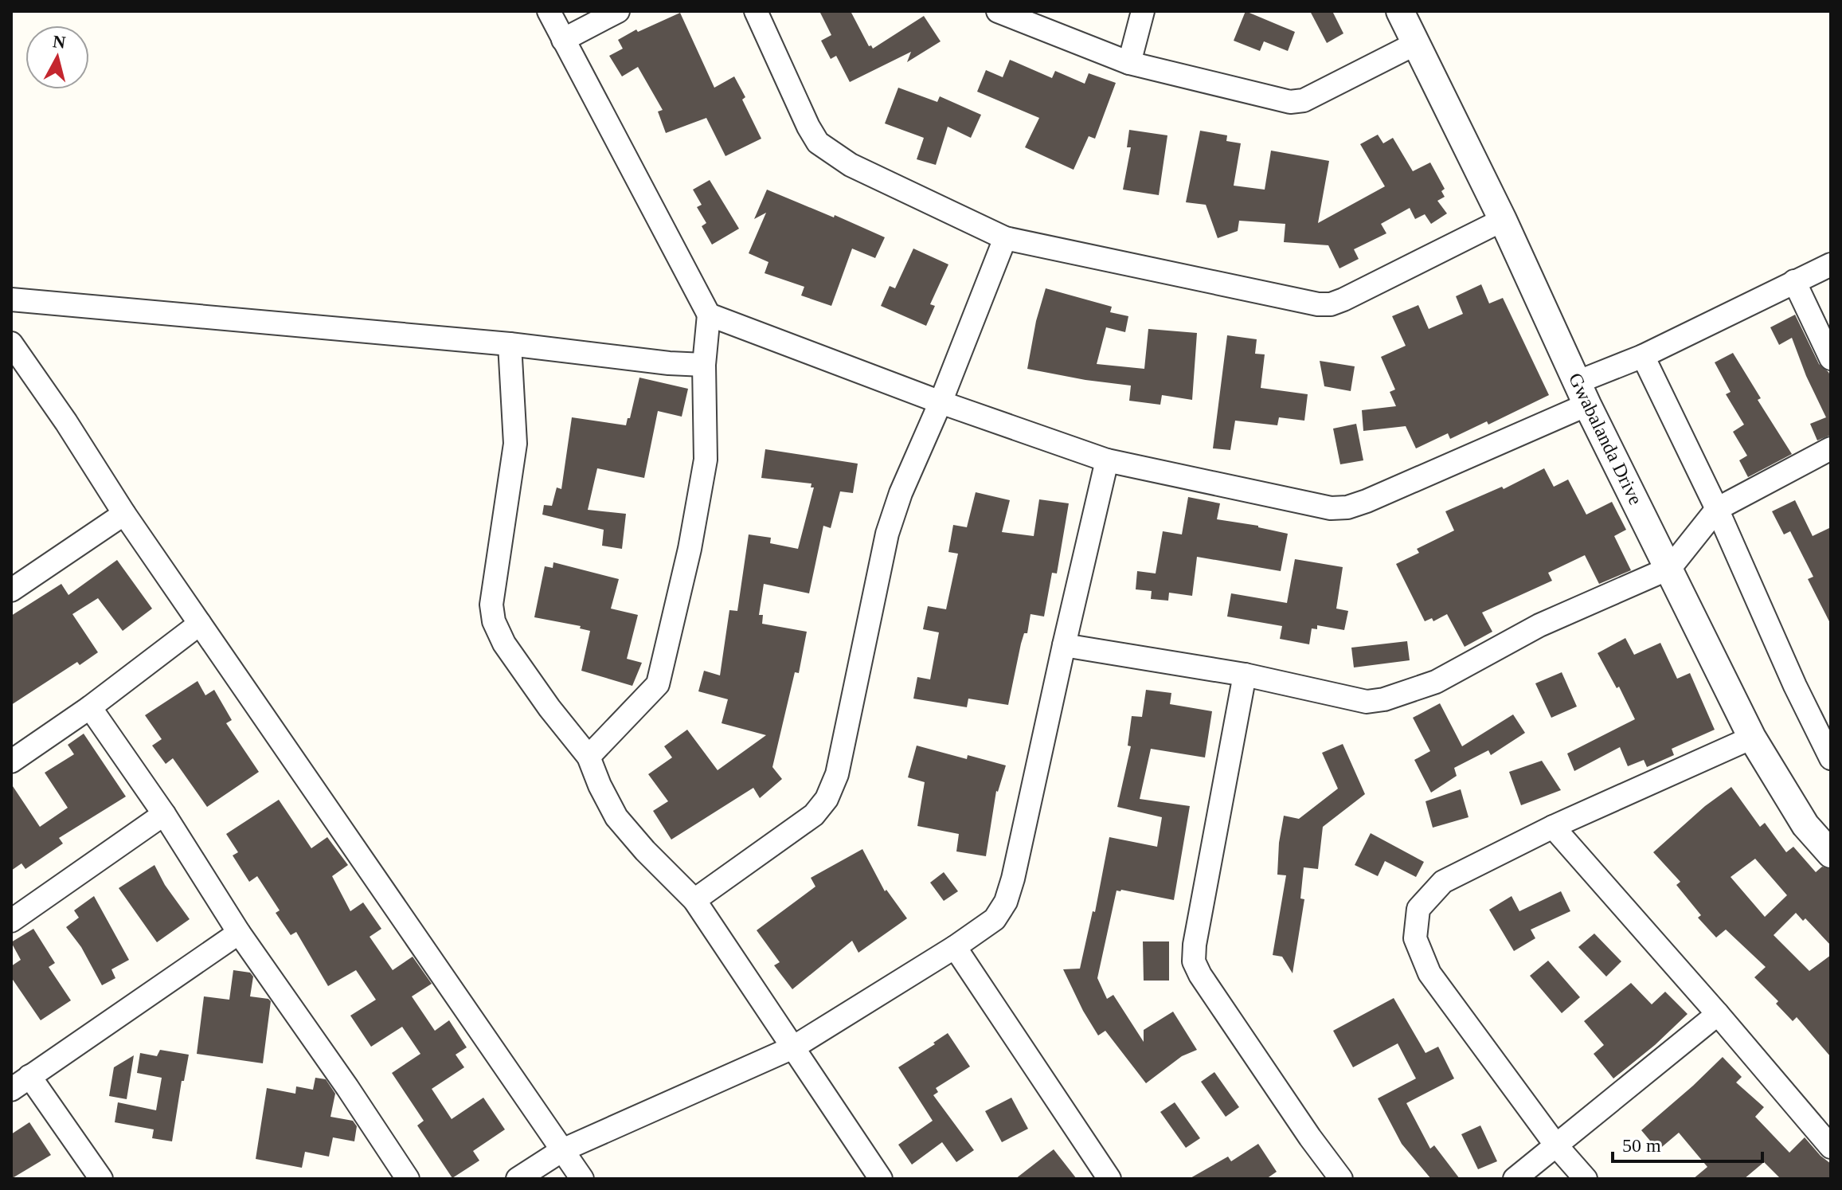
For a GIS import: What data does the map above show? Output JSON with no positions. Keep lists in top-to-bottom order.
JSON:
{
  "streets": {
    "street": ["Gwabalanda Drive"]
  },
  "scale_bar": "50 m",
  "north": "top"
}
